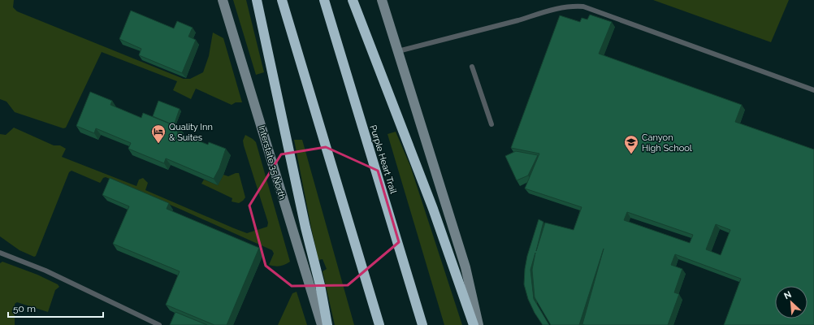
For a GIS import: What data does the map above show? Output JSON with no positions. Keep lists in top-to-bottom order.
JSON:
{
  "streets": {
    "highway": ["Purple Heart Trail"],
    "main road": ["Interstate 35 North"]
  },
  "places": {
    "hotel": ["Quality Inn & Suites"],
    "school or university": ["Canyon High School"]
  },
  "scale_bar": "50 m",
  "north": "top left"
}
